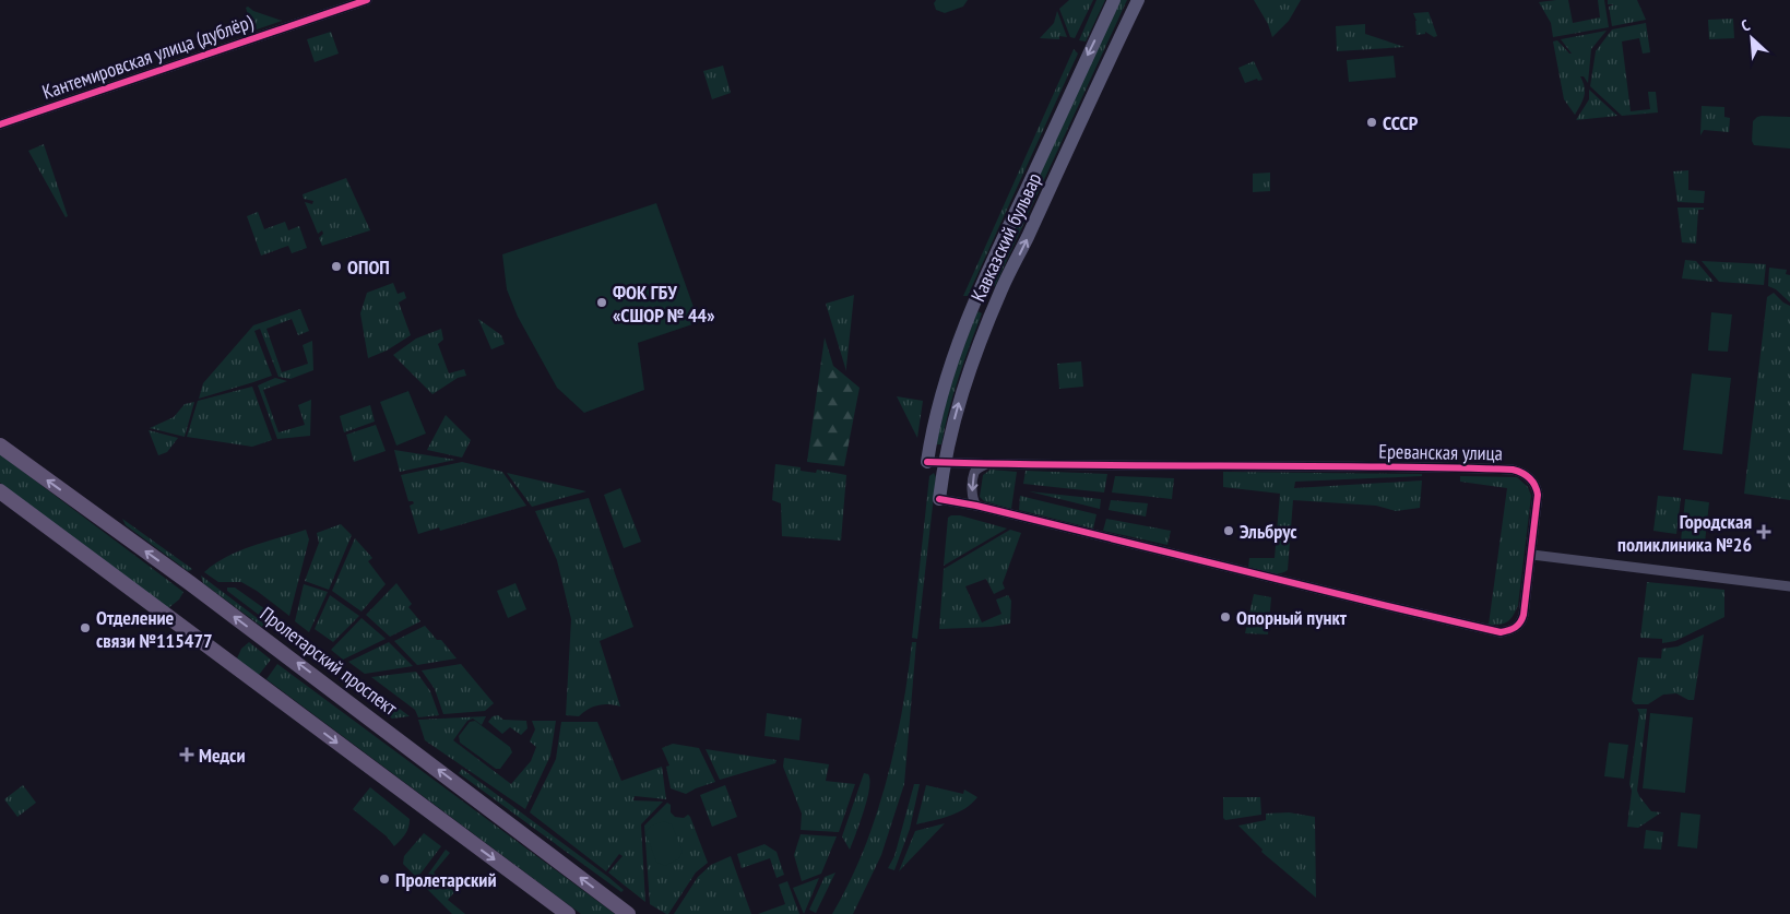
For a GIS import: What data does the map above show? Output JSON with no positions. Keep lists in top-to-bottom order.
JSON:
{
  "streets": {
    "main road": ["Кавказский бульвар", "Пролетарский проспект"],
    "street": ["Кантемировская улица (дублёр)", "Ереванская улица"]
  },
  "crossings": [
    ["Кавказский бульвар", "Ереванская улица"]
  ],
  "places": {
    "other": [
      "СССР",
      "ОПОП",
      "ФОК ГБУ «СШОР № 44»",
      "Эльбрус",
      "Опорный пункт",
      "Отделение связи №115477",
      "Пролетарский"
    ],
    "health": ["Городская поликлиника №26", "Медси"]
  },
  "north": "top left"
}
